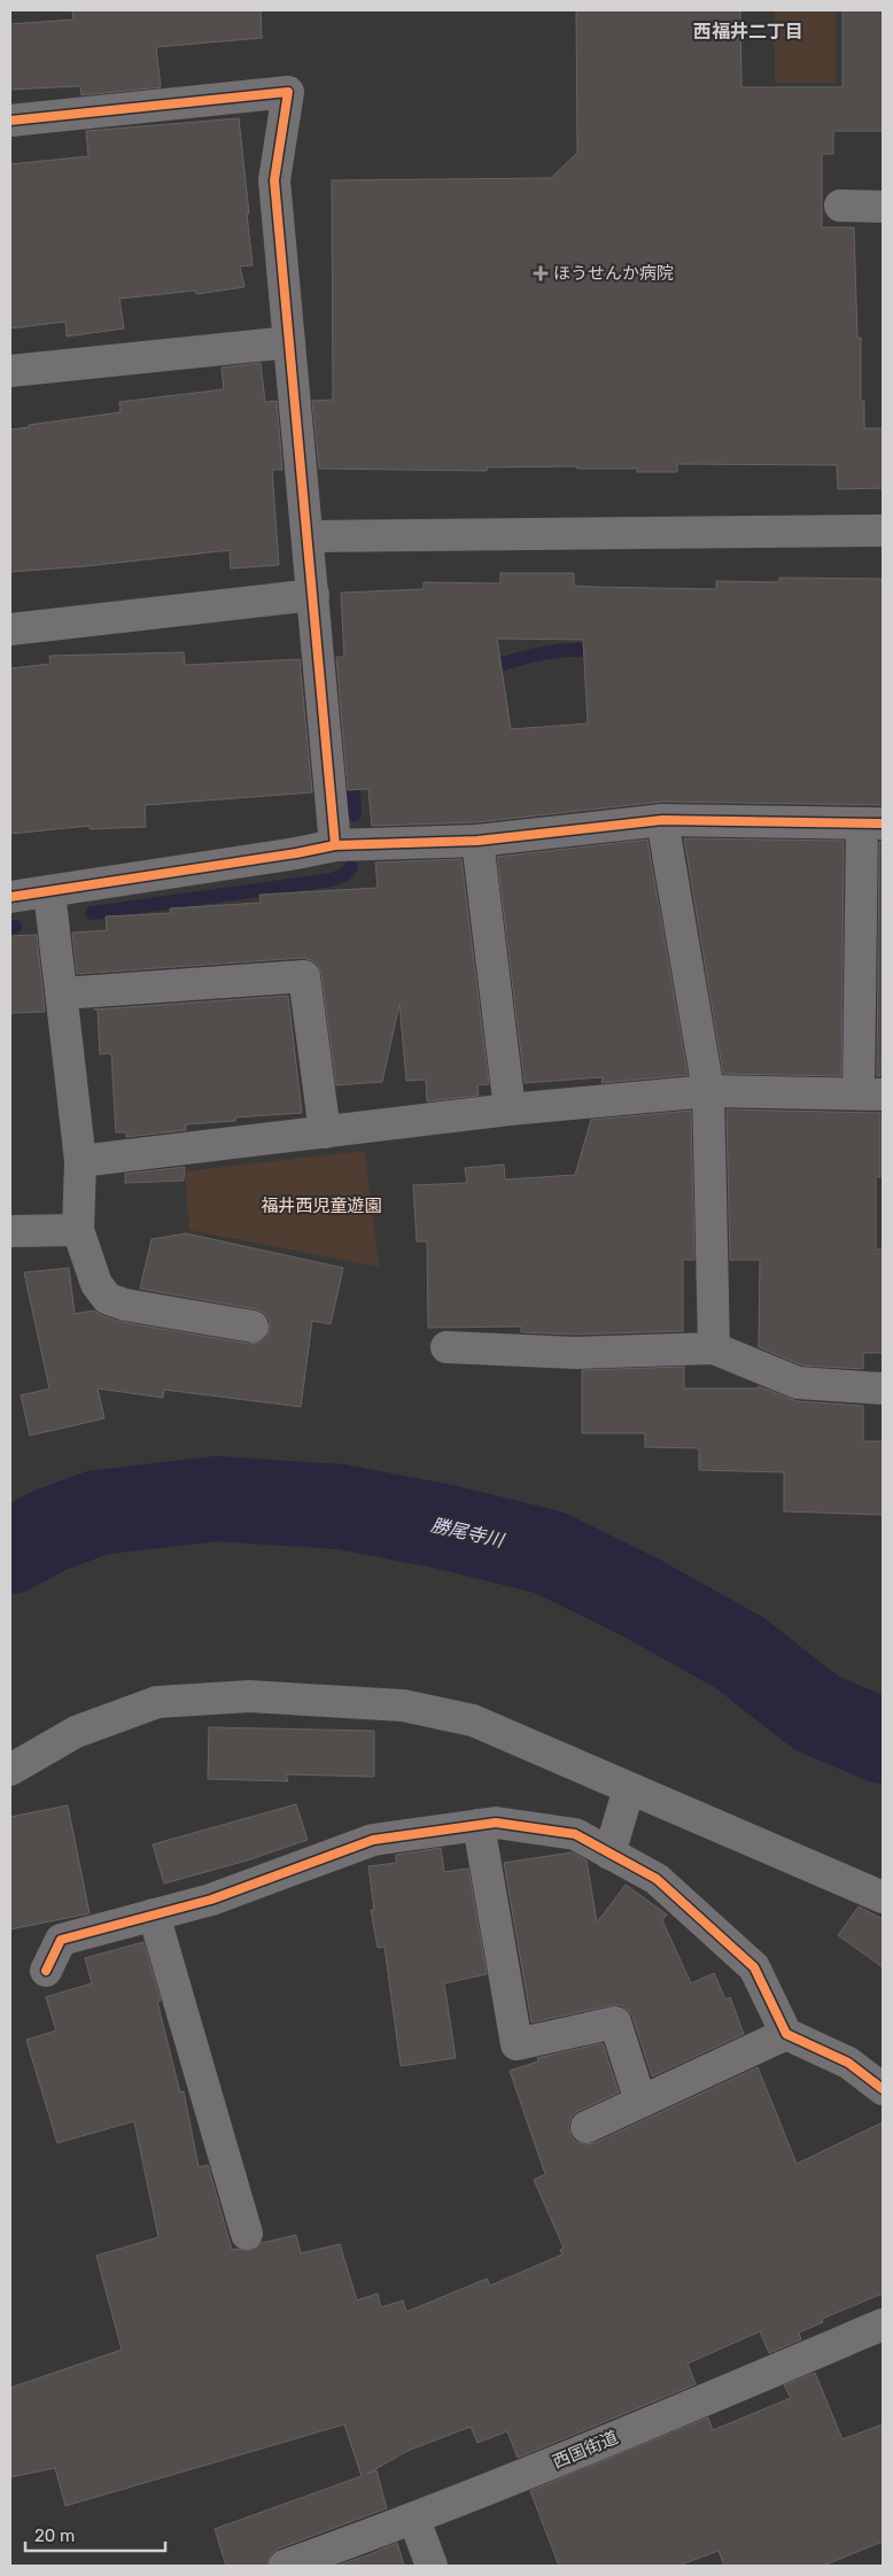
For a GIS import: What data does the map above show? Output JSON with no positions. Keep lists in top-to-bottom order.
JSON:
{
  "streets": {
    "street": ["西国街道"]
  },
  "districts": ["西福井二丁目"],
  "water": ["勝尾寺川"],
  "parks": ["福井西児童遊園"],
  "places": {
    "health": ["ほうせんか病院"]
  },
  "scale_bar": "20 m"
}
